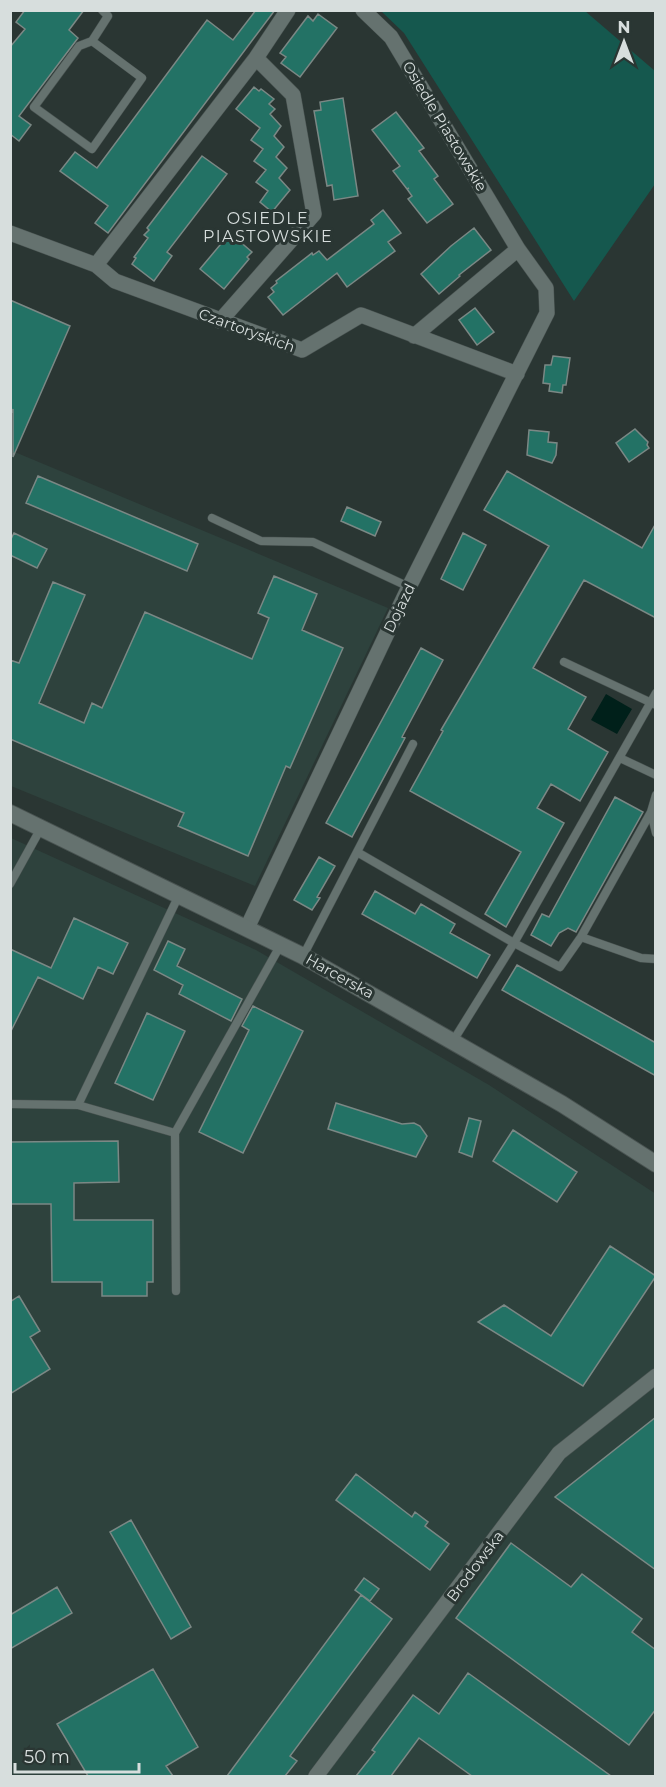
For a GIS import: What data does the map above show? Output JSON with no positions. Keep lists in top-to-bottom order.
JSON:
{
  "streets": {
    "street": [
      "Osiedle Piastowskie",
      "Czartoryskich",
      "Dojazd",
      "Harcerska",
      "Brodowska"
    ]
  },
  "crossings": [
    ["Osiedle Piastowskie", "Dojazd"],
    ["Czartoryskich", "Dojazd"],
    ["Dojazd", "Harcerska"]
  ],
  "districts": ["OSIEDLE PIASTOWSKIE"],
  "scale_bar": "50 m",
  "north": "top"
}
